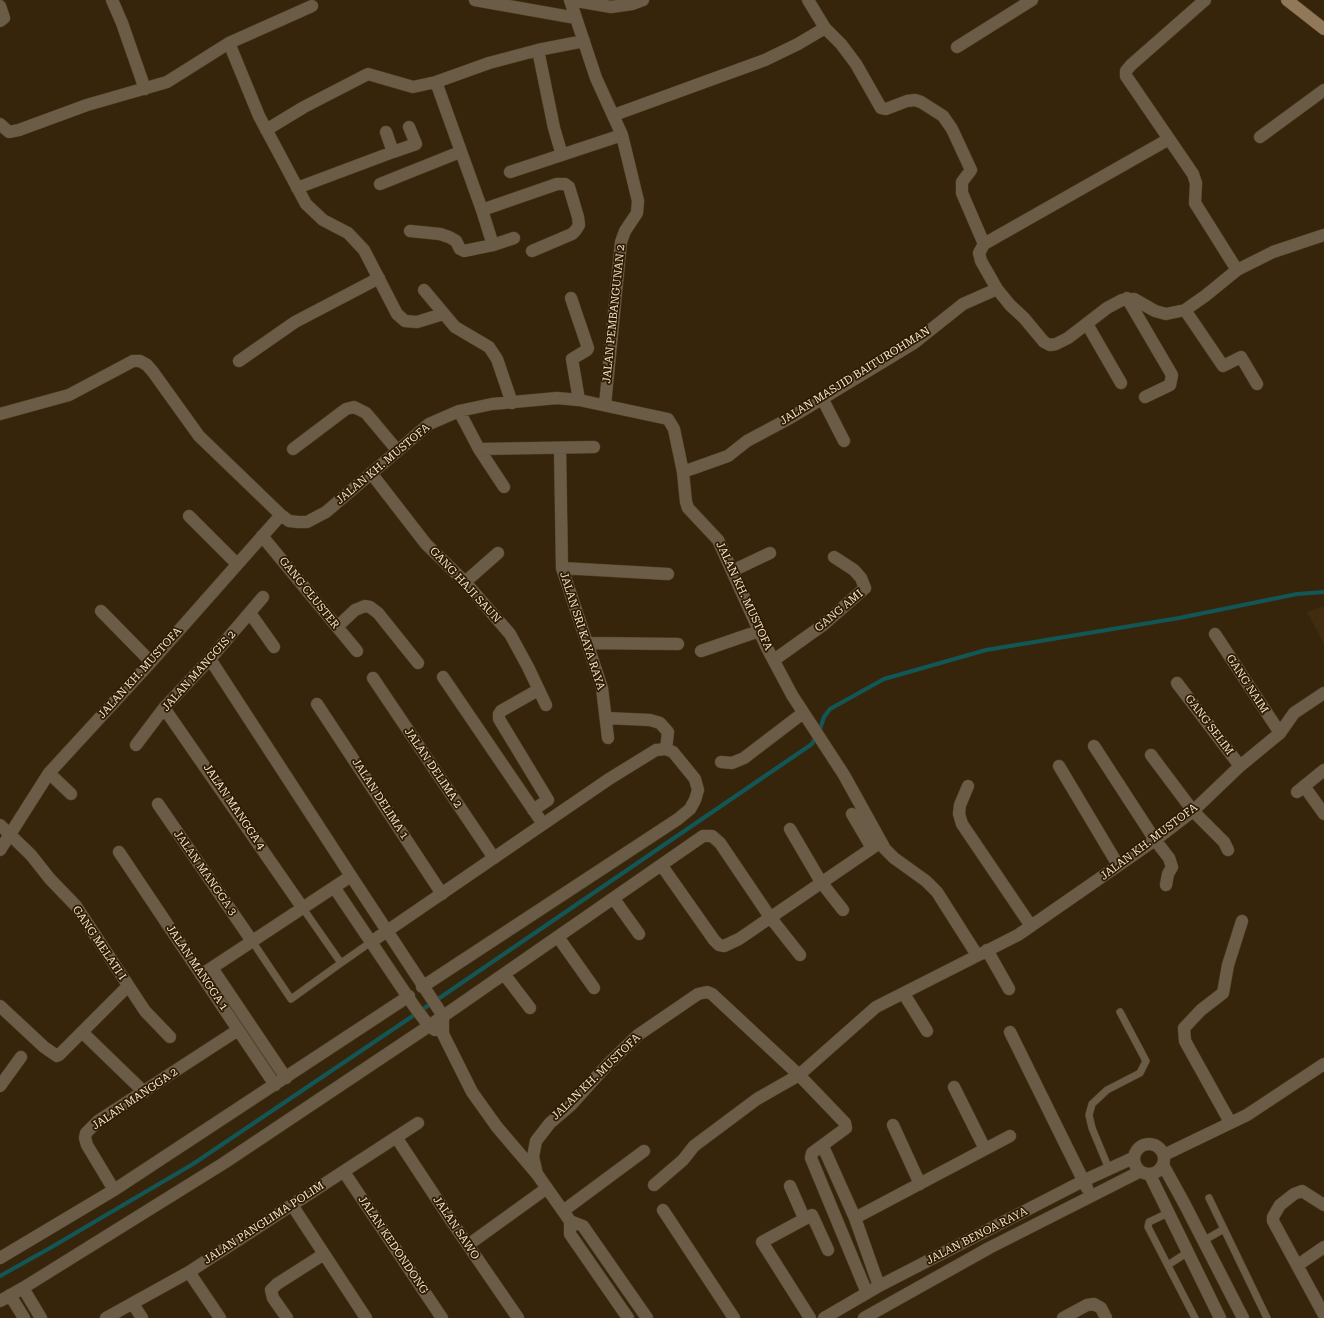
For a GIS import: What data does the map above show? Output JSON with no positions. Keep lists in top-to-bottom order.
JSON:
{
  "streets": {
    "street": [
      "JALAN PEMBANGUNAN 2",
      "JALAN MASJID BAITUROHMAN",
      "JALAN KH. MUSTOFA",
      "GANG HAJI SAUN",
      "GANG CLUSTER",
      "GANG AMI",
      "JALAN SRI KAYA RAYA",
      "JALAN MANGGIS 2",
      "GANG NAIM",
      "GANG SELIM",
      "JALAN DELIMA 2",
      "JALAN DELIMA 1",
      "JALAN MANGGA 4",
      "JALAN MANGGA 3",
      "GANG MELATI I",
      "JALAN MANGGA 1",
      "JALAN MANGGA 2",
      "JALAN PANGLIMA POLIM",
      "JALAN SAWO",
      "JALAN BENOA RAYA",
      "JALAN KEDONDONG"
    ]
  },
  "crossings": [
    ["JALAN PEMBANGUNAN 2", "JALAN KH. MUSTOFA"],
    ["JALAN MASJID BAITUROHMAN", "JALAN KH. MUSTOFA"],
    ["JALAN KH. MUSTOFA", "GANG HAJI SAUN"],
    ["JALAN KH. MUSTOFA", "GANG CLUSTER"],
    ["JALAN KH. MUSTOFA", "GANG AMI"],
    ["JALAN KH. MUSTOFA", "GANG NAIM"],
    ["JALAN KH. MUSTOFA", "GANG SELIM"],
    ["JALAN KH. MUSTOFA", "GANG MELATI I"],
    ["JALAN MANGGIS 2", "JALAN MANGGA 4"],
    ["JALAN MANGGA 1", "JALAN MANGGA 2"],
    ["JALAN PANGLIMA POLIM", "JALAN SAWO"],
    ["JALAN PANGLIMA POLIM", "JALAN KEDONDONG"]
  ]
}
